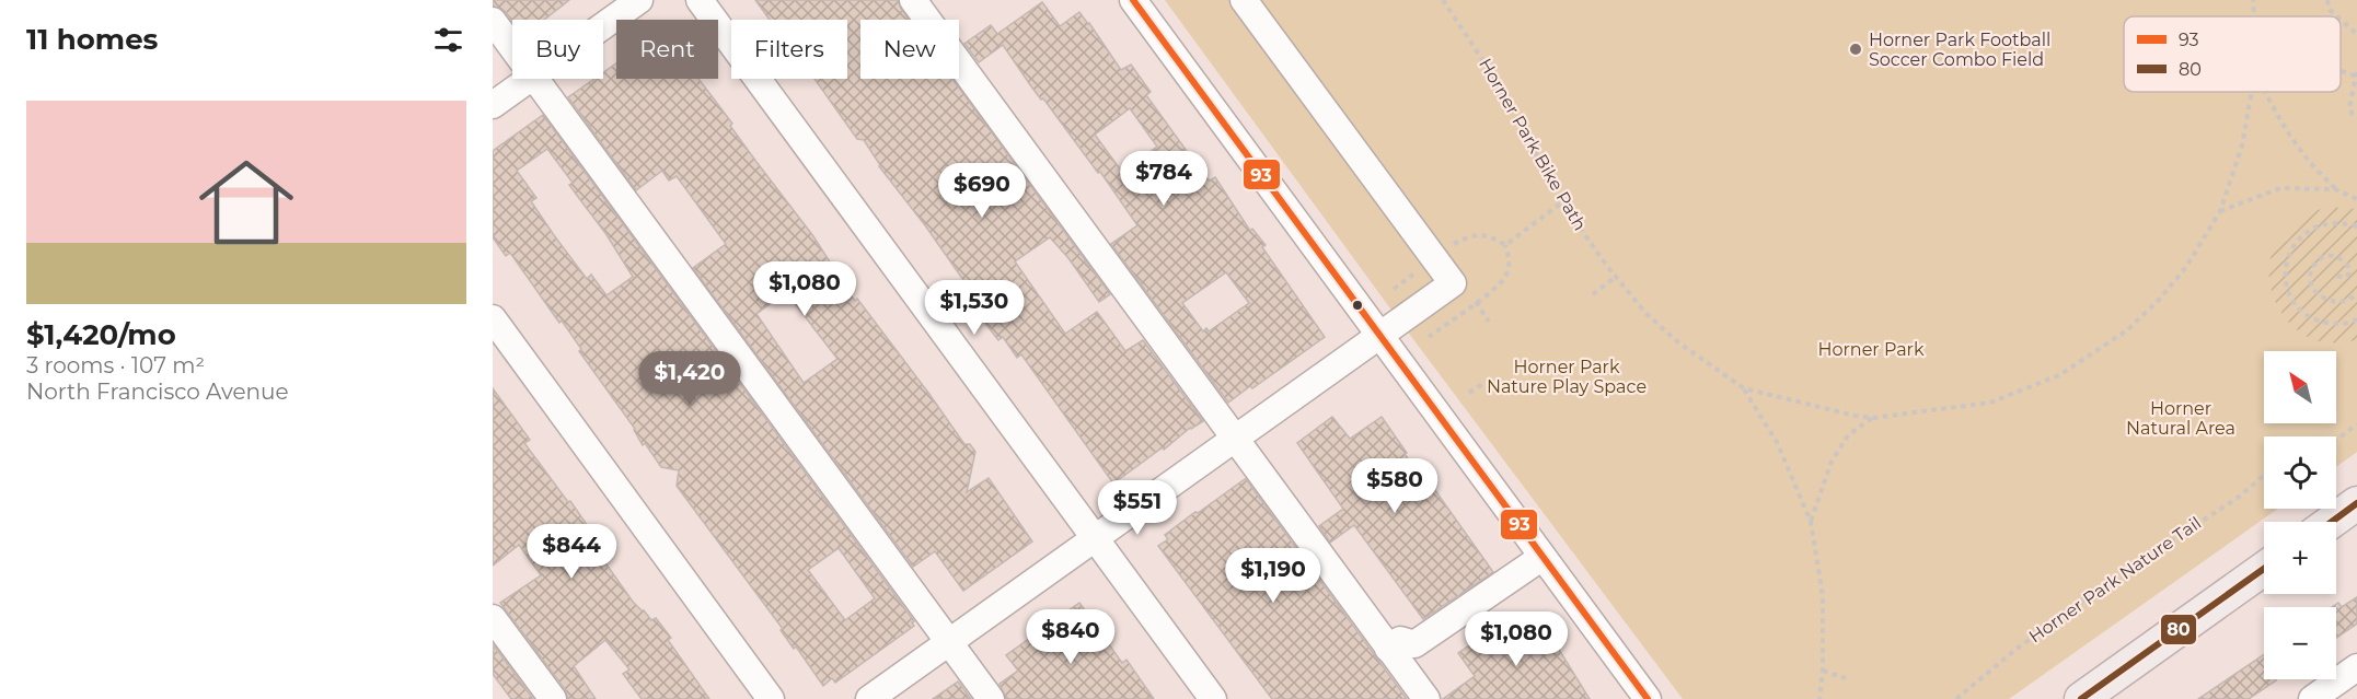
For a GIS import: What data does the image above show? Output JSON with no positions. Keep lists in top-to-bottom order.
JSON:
{
  "streets": {
    "path": ["Horner Park Bike Path", "Horner Park Nature Tail"]
  },
  "parks": ["Horner Park", "Horner Park Nature Play Space", "Horner Natural Area"],
  "places": ["Horner Park Football Soccer Combo Field"],
  "lines": ["transit line 93", "transit line 80"],
  "legend": ["93", "80"],
  "north": "top left",
  "page": {
    "heading": "11 homes",
    "chip": [
      "Buy",
      "Rent",
      "Filters",
      "New"
    ],
    "list": [
      {
        "name": "$1,420/mo",
        "note": "3 rooms · 107 m² · North Francisco Avenue"
      }
    ],
    "price": [
      "$784",
      "$690",
      "$1,080",
      "$1,530",
      "$1,420",
      "$580",
      "$551",
      "$844",
      "$1,190",
      "$840",
      "$1,080"
    ],
    "map_buttons": ["+", "−"]
  }
}
